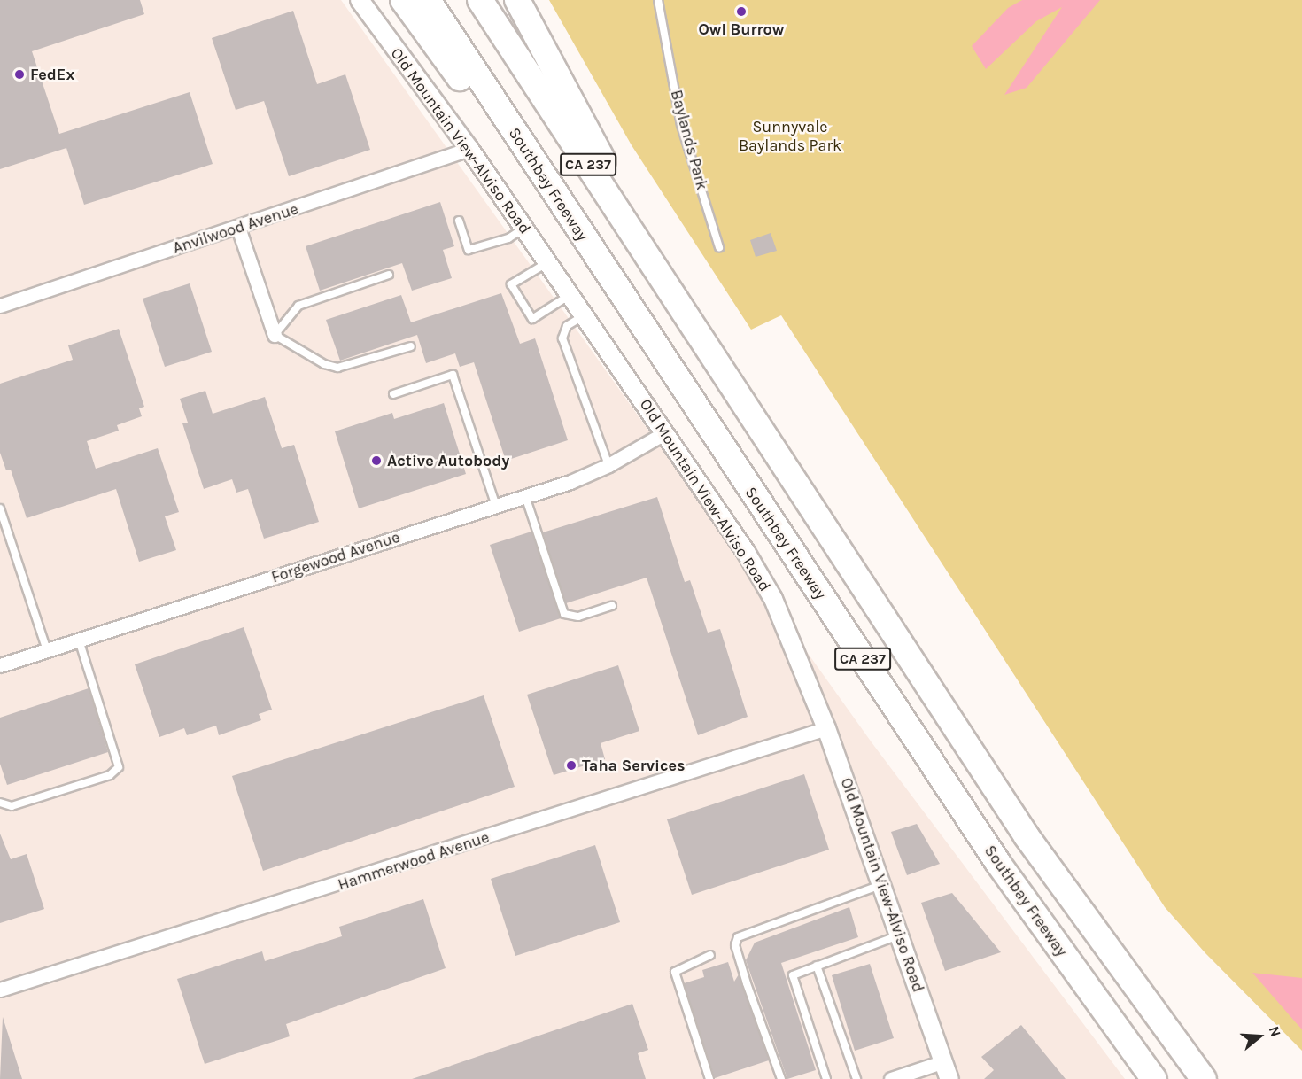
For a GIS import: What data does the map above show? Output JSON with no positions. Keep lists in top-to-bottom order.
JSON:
{
  "streets": {
    "highway": ["CA 237", "Southbay Freeway"],
    "street": [
      "Old Mountain View-Alviso Road",
      "Anvilwood Avenue",
      "Forgewood Avenue",
      "Hammerwood Avenue"
    ],
    "lane": ["Baylands Park"]
  },
  "crossings": [
    ["Old Mountain View-Alviso Road", "Anvilwood Avenue"],
    ["Old Mountain View-Alviso Road", "Forgewood Avenue"],
    ["Old Mountain View-Alviso Road", "Hammerwood Avenue"]
  ],
  "parks": ["Sunnyvale Baylands Park"],
  "places": [
    "Owl Burrow",
    "FedEx",
    "Active Autobody",
    "Taha Services"
  ],
  "north": "right"
}
